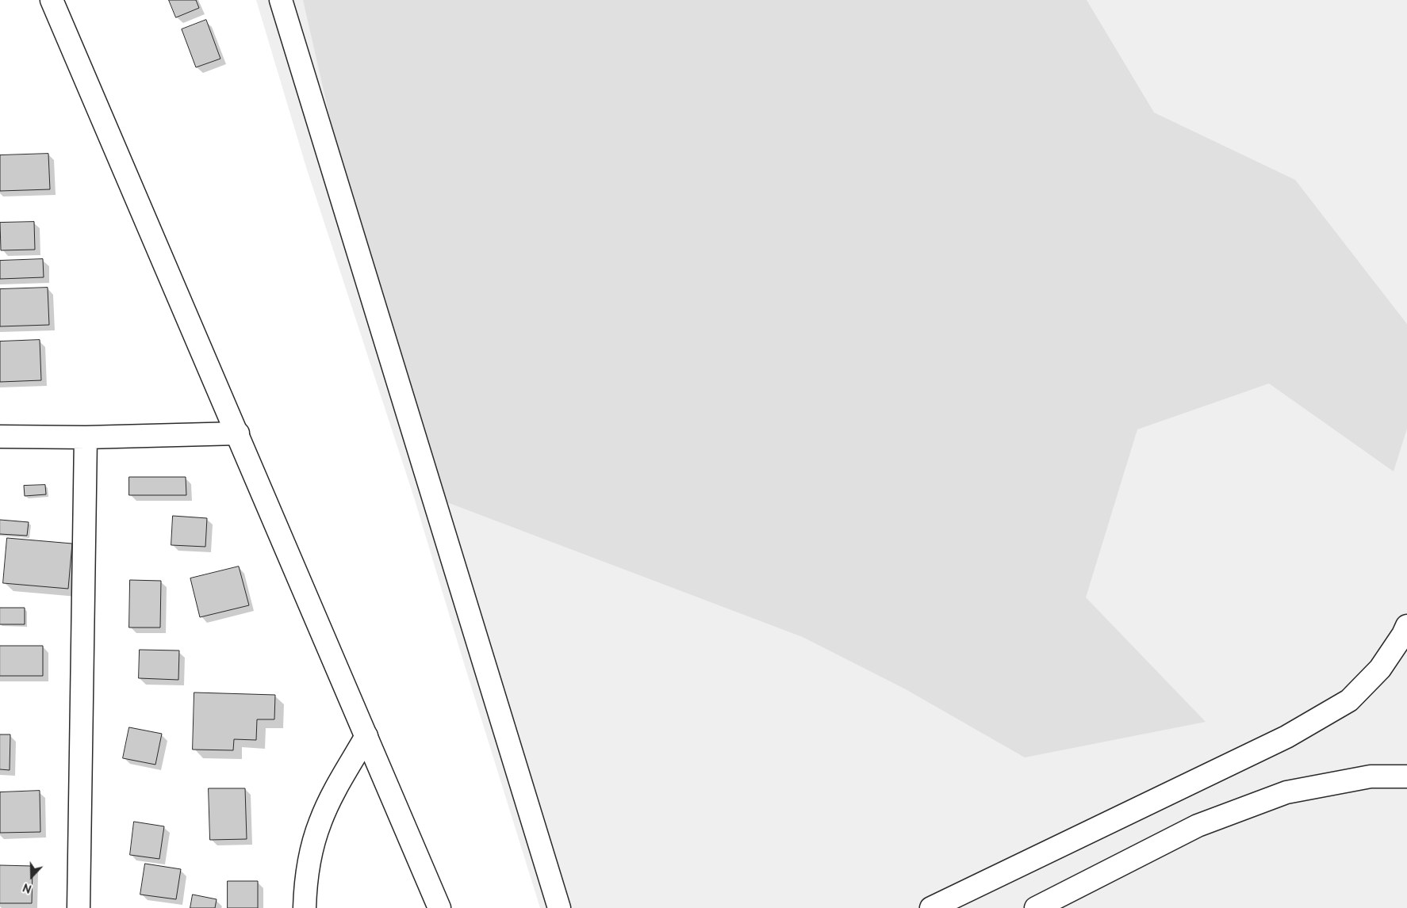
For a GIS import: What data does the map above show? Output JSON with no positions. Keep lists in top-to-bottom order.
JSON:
{
  "north": "bottom"
}
